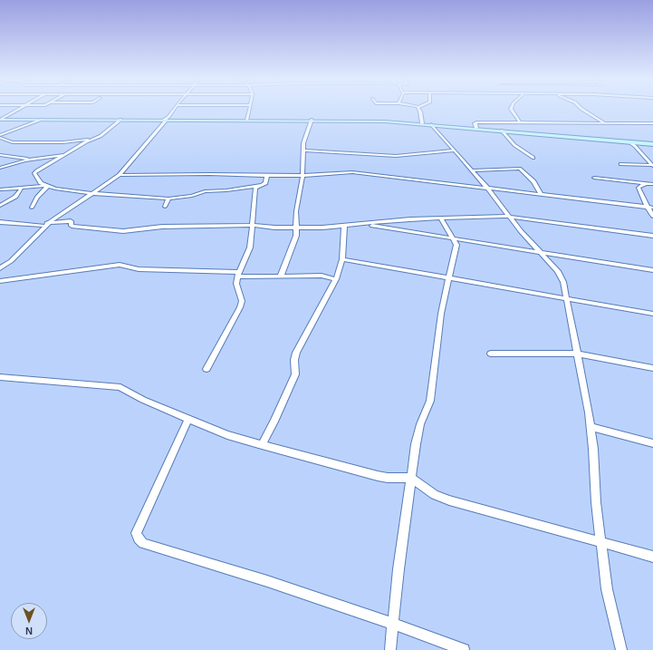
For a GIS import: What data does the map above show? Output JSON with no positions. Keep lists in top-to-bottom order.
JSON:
{
  "north": "bottom"
}
